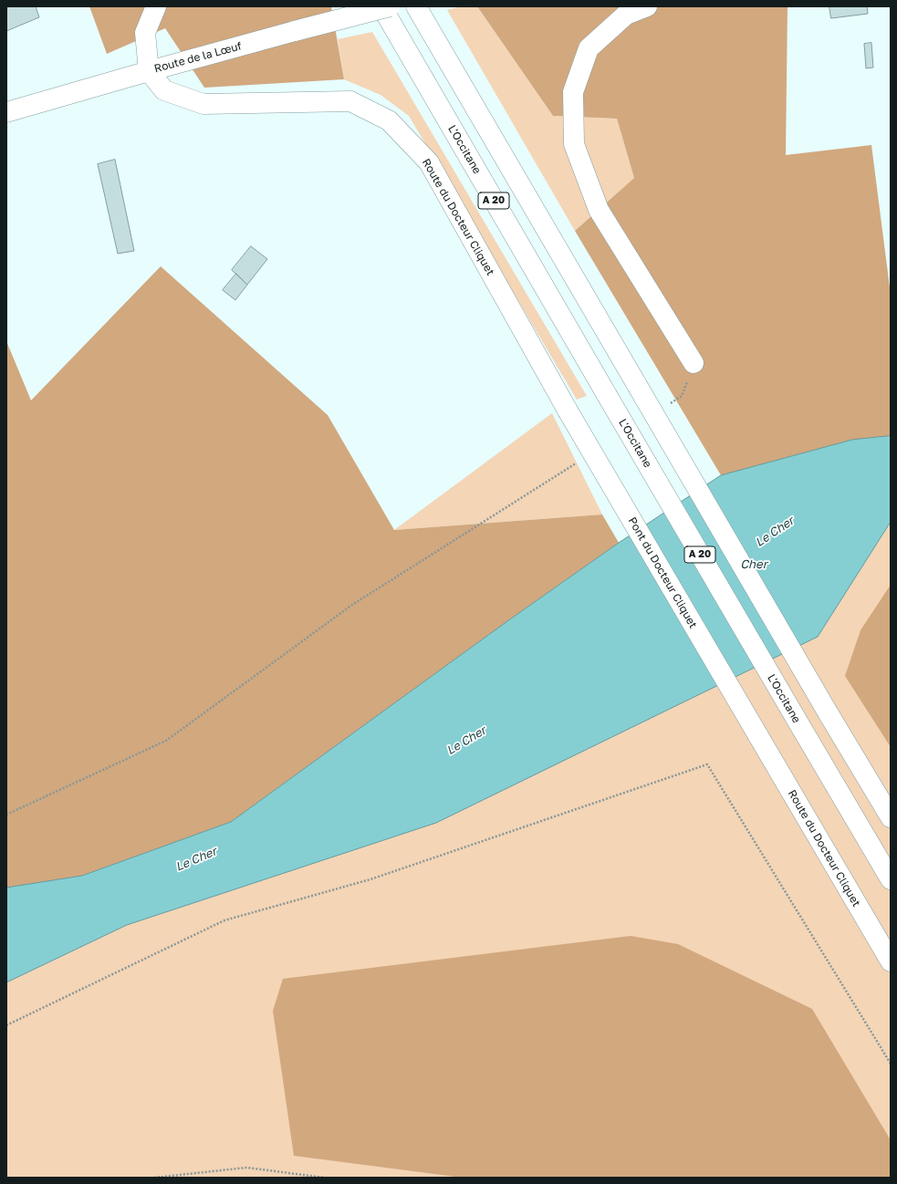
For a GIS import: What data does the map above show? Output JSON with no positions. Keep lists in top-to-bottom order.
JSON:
{
  "streets": {
    "main road": [
      "Route de la Lœuf",
      "L'Occitane",
      "A 20",
      "Route du Docteur Cliquet",
      "Pont du Docteur Cliquet"
    ]
  },
  "crossings": [
    ["Route de la Lœuf", "Route du Docteur Cliquet"],
    ["Route du Docteur Cliquet", "Pont du Docteur Cliquet"]
  ],
  "water": ["Le Cher", "Cher"]
}
